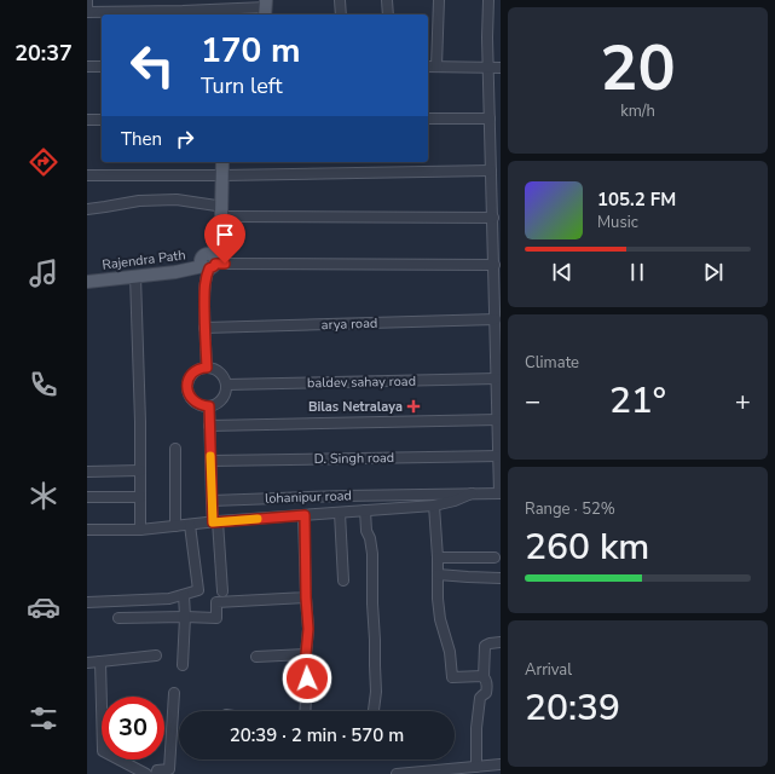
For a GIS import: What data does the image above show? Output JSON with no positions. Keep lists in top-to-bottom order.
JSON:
{
  "streets": {
    "main road": ["Rajendra Path"],
    "street": [
      "arya road",
      "baldev sahay road",
      "D. Singh road",
      "lohanipur road"
    ]
  },
  "places": {
    "health": ["Bilas Netralaya"]
  },
  "page": {
    "tabs": "20:37",
    "tile": [
      ["20", "km/h"],
      "Climate",
      ["Range · 52%", "260 km"],
      ["Arrival", "20:39"]
    ],
    "turn": ["170 m", "Turn left"],
    "then": "Then",
    "song": ["105.2 FM", "Music"],
    "heat": ["−", "21°", "+"],
    "limit": "30",
    "trip": "20:39 · 2 min · 570 m"
  }
}
